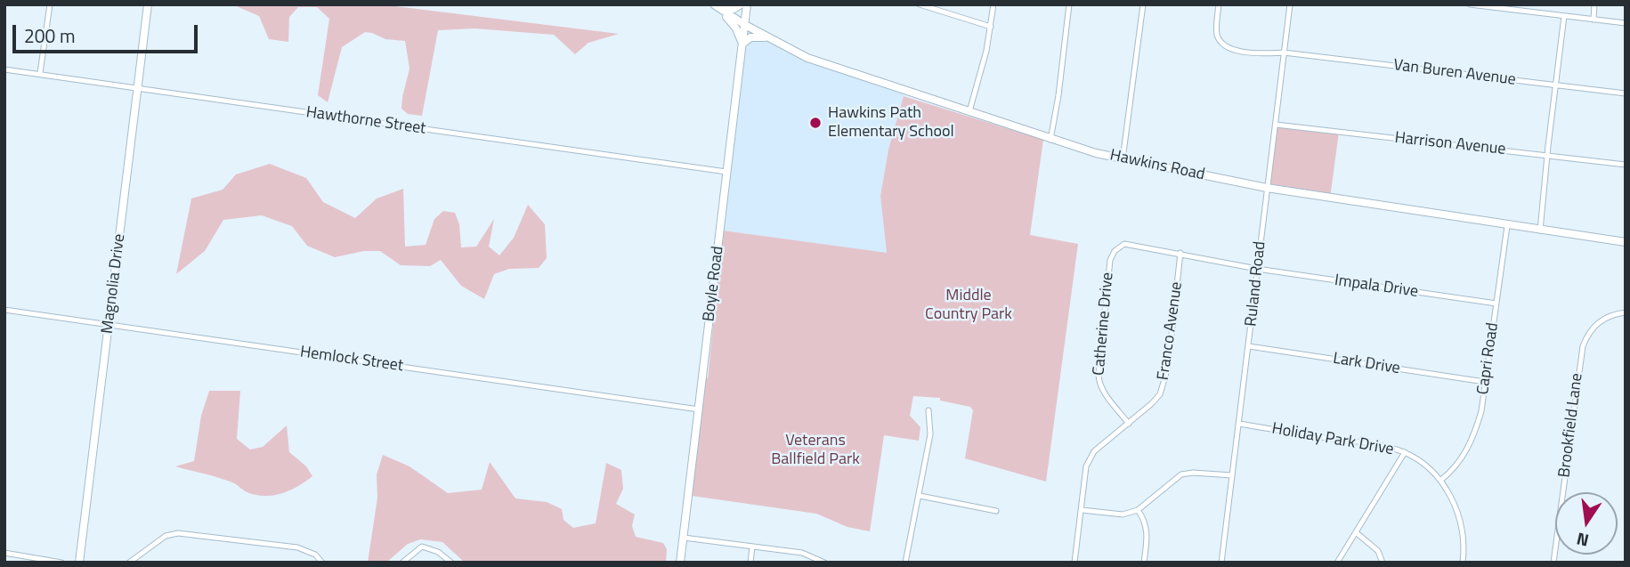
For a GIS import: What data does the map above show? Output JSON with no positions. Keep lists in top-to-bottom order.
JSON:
{
  "streets": {
    "street": [
      "Van Buren Avenue",
      "Hawthorne Street",
      "Harrison Avenue",
      "Hawkins Road",
      "Magnolia Drive",
      "Boyle Road",
      "Ruland Road",
      "Impala Drive",
      "Catherine Drive",
      "Franco Avenue",
      "Capri Road",
      "Hemlock Street",
      "Lark Drive",
      "Brookfield Lane",
      "Holiday Park Drive"
    ]
  },
  "crossings": [
    ["Van Buren Avenue", "Ruland Road"],
    ["Hawthorne Street", "Magnolia Drive"],
    ["Hawthorne Street", "Boyle Road"],
    ["Harrison Avenue", "Ruland Road"],
    ["Hawkins Road", "Boyle Road"],
    ["Hawkins Road", "Ruland Road"],
    ["Hawkins Road", "Capri Road"],
    ["Magnolia Drive", "Hemlock Street"],
    ["Boyle Road", "Hemlock Street"],
    ["Ruland Road", "Impala Drive"],
    ["Ruland Road", "Catherine Drive"],
    ["Ruland Road", "Lark Drive"],
    ["Ruland Road", "Holiday Park Drive"],
    ["Impala Drive", "Catherine Drive"],
    ["Impala Drive", "Capri Road"],
    ["Catherine Drive", "Franco Avenue"],
    ["Capri Road", "Lark Drive"],
    ["Capri Road", "Holiday Park Drive"]
  ],
  "parks": ["Middle Country Park", "Veterans Ballfield Park"],
  "places": ["Hawkins Path Elementary School"],
  "scale_bar": "200 m",
  "north": "bottom"
}
